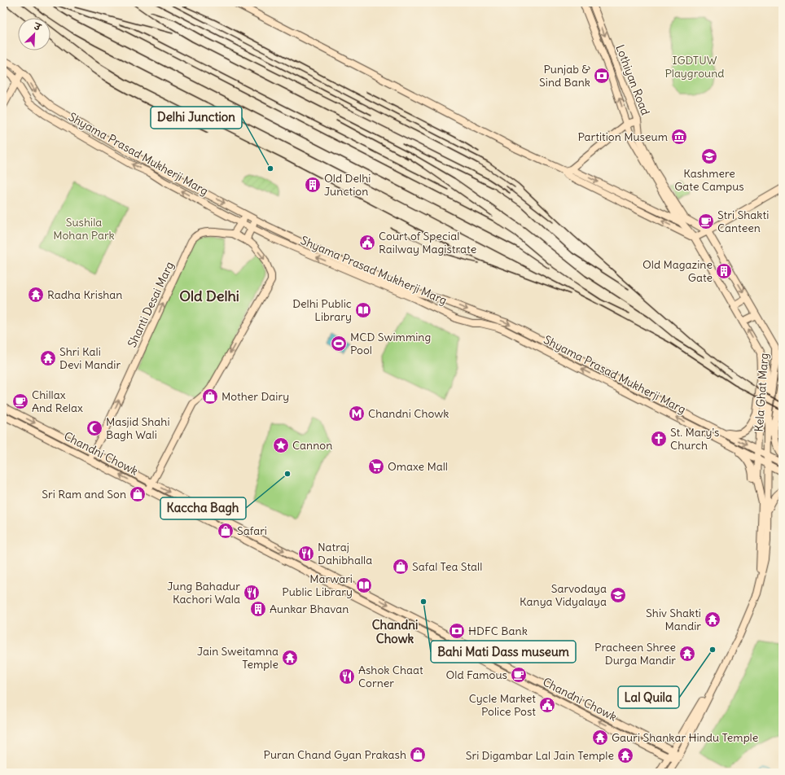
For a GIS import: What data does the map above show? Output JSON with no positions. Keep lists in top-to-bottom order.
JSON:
{
  "streets": {
    "main road": [
      "Lothiyan Road",
      "Shyama Prasad Mukherji Marg",
      "Shanti Desai Marg",
      "Kela Ghat Marg",
      "Chandni Chowk"
    ]
  },
  "crossings": [
    ["Lothiyan Road", "Kela Ghat Marg"],
    ["Shyama Prasad Mukherji Marg", "Kela Ghat Marg"],
    ["Shanti Desai Marg", "Chandni Chowk"],
    ["Kela Ghat Marg", "Chandni Chowk"]
  ],
  "districts": ["Old Delhi", "Chandni Chowk"],
  "parks": ["IGDTUW Playground", "Sushila Mohan Park"],
  "places": {
    "bank": ["Punjab & Sind Bank", "HDFC Bank"],
    "museum": ["Partition Museum"],
    "school or university": ["Kashmere Gate Campus", "Sarvodaya Kanya Vidyalaya"],
    "other": [
      "Delhi Junction",
      "Kaccha Bagh",
      "Bahi Mati Dass museum",
      "Lal Quila"
    ],
    "building": ["Old Delhi Junction", "Old Magazine Gate", "Aunkar Bhavan"],
    "cafe": ["Stri Shakti Canteen", "Chillax And Relax", "Old Famous"],
    "public building": ["Court of Special Railway Magistrate", "Cycle Market Police Post"],
    "temple": [
      "Radha Krishan",
      "Shri Kali Devi Mandir",
      "Shiv Shakti Mandir",
      "Pracheen Shree Durga Mandir",
      "Jain Sweitamna Temple",
      "Gauri Shankar Hindu Temple",
      "Sri Digambar Lal Jain Temple"
    ],
    "library": ["Delhi Public Library", "Marwari Public Library"],
    "sports": ["MCD Swimming Pool"],
    "shop": [
      "Mother Dairy",
      "Sri Ram and Son",
      "Safari",
      "Safal Tea Stall",
      "Puran Chand Gyan Prakash"
    ],
    "metro station": ["Chandni Chowk"],
    "mosque": ["Masjid Shahi Bagh Wali"],
    "church": ["St. Mary's Church"],
    "place": ["Cannon"],
    "supermarket": ["Omaxe Mall"],
    "restaurant": ["Natraj Dahibhalla", "Jung Bahadur Kachori Wala", "Ashok Chaat Corner"]
  },
  "north": "top right"
}
